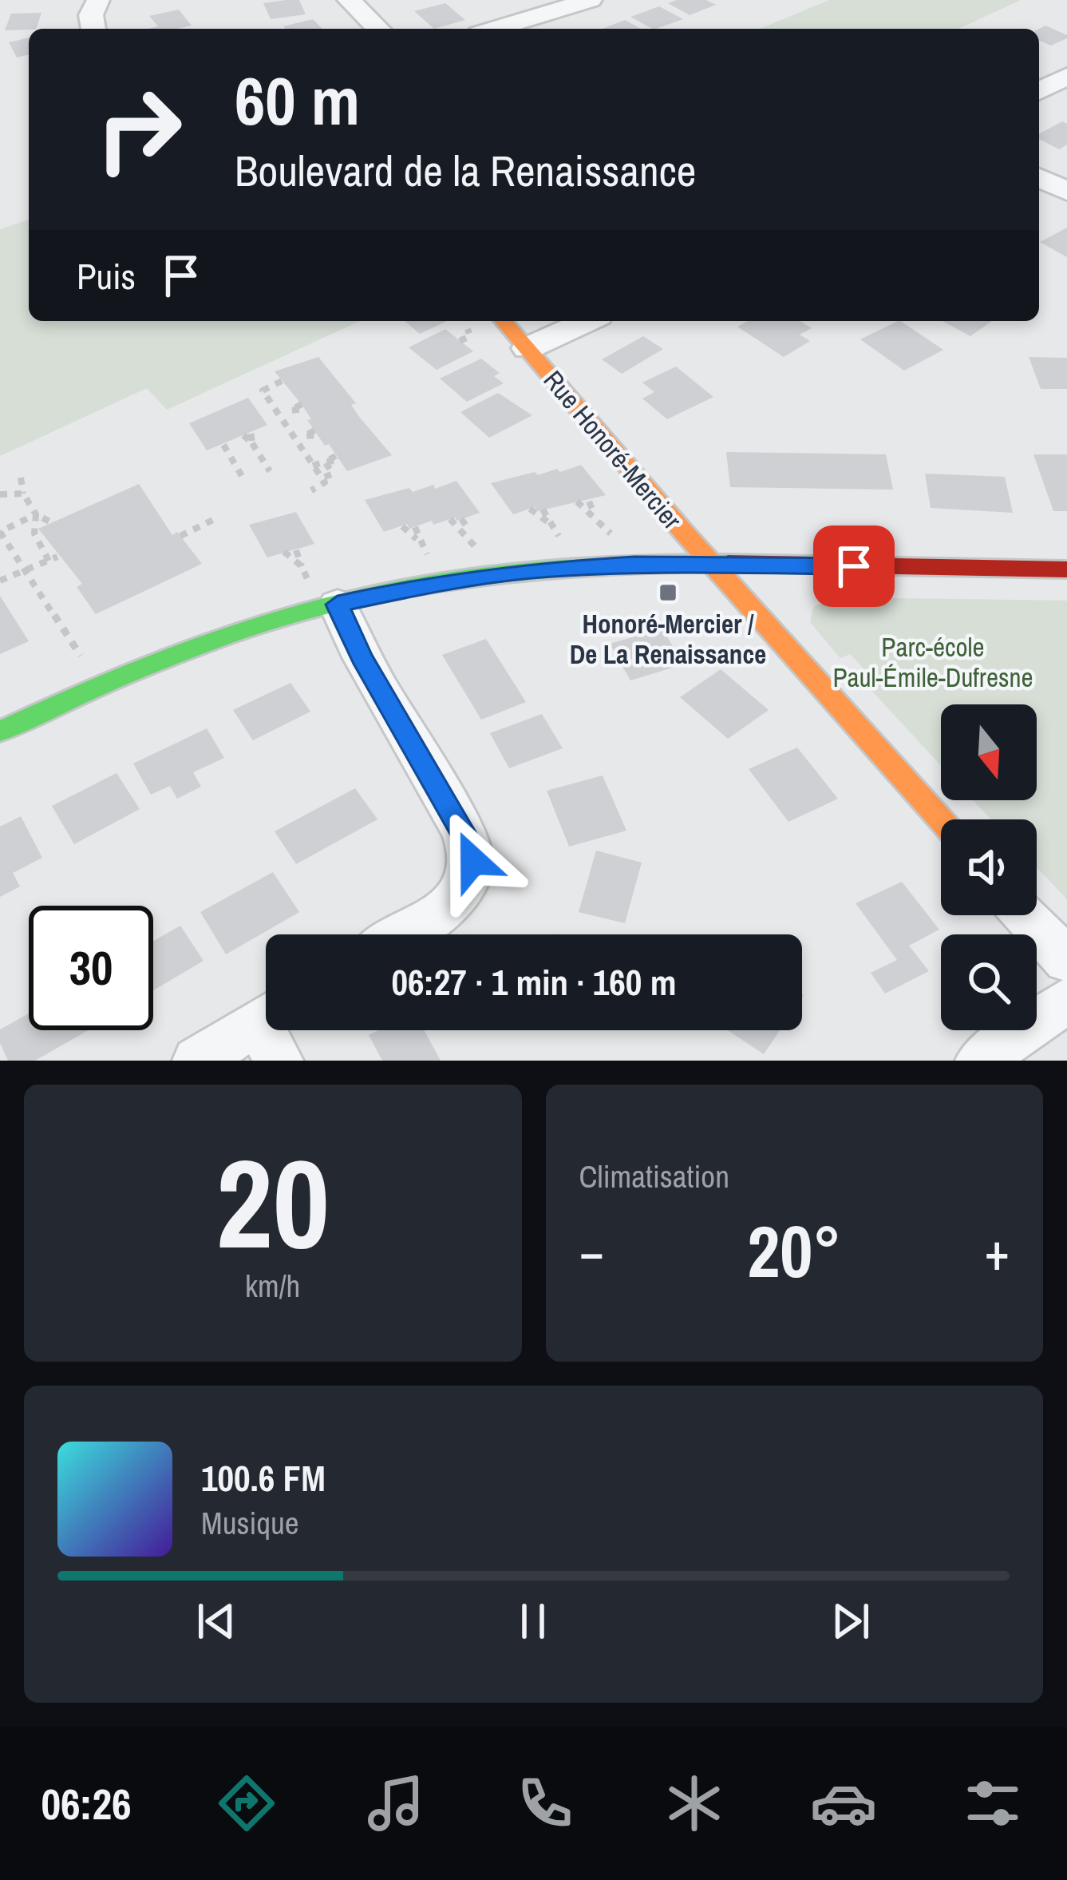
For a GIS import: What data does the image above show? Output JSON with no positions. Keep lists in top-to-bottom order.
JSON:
{
  "streets": {
    "street": ["Rue Honoré-Mercier"]
  },
  "parks": ["Parc-école Paul-Émile-Dufresne"],
  "places": {
    "transit": ["Honoré-Mercier / De La Renaissance"]
  },
  "north": "bottom",
  "page": {
    "turn": ["60 m", "Boulevard de la Renaissance"],
    "then": "Puis",
    "limit": "30",
    "trip": "06:27 · 1 min · 160 m",
    "tile": [
      ["20", "km/h"],
      "Climatisation"
    ],
    "heat": ["−", "20°", "+"],
    "song": ["100.6 FM", "Musique"],
    "tabs": "06:26"
  }
}
